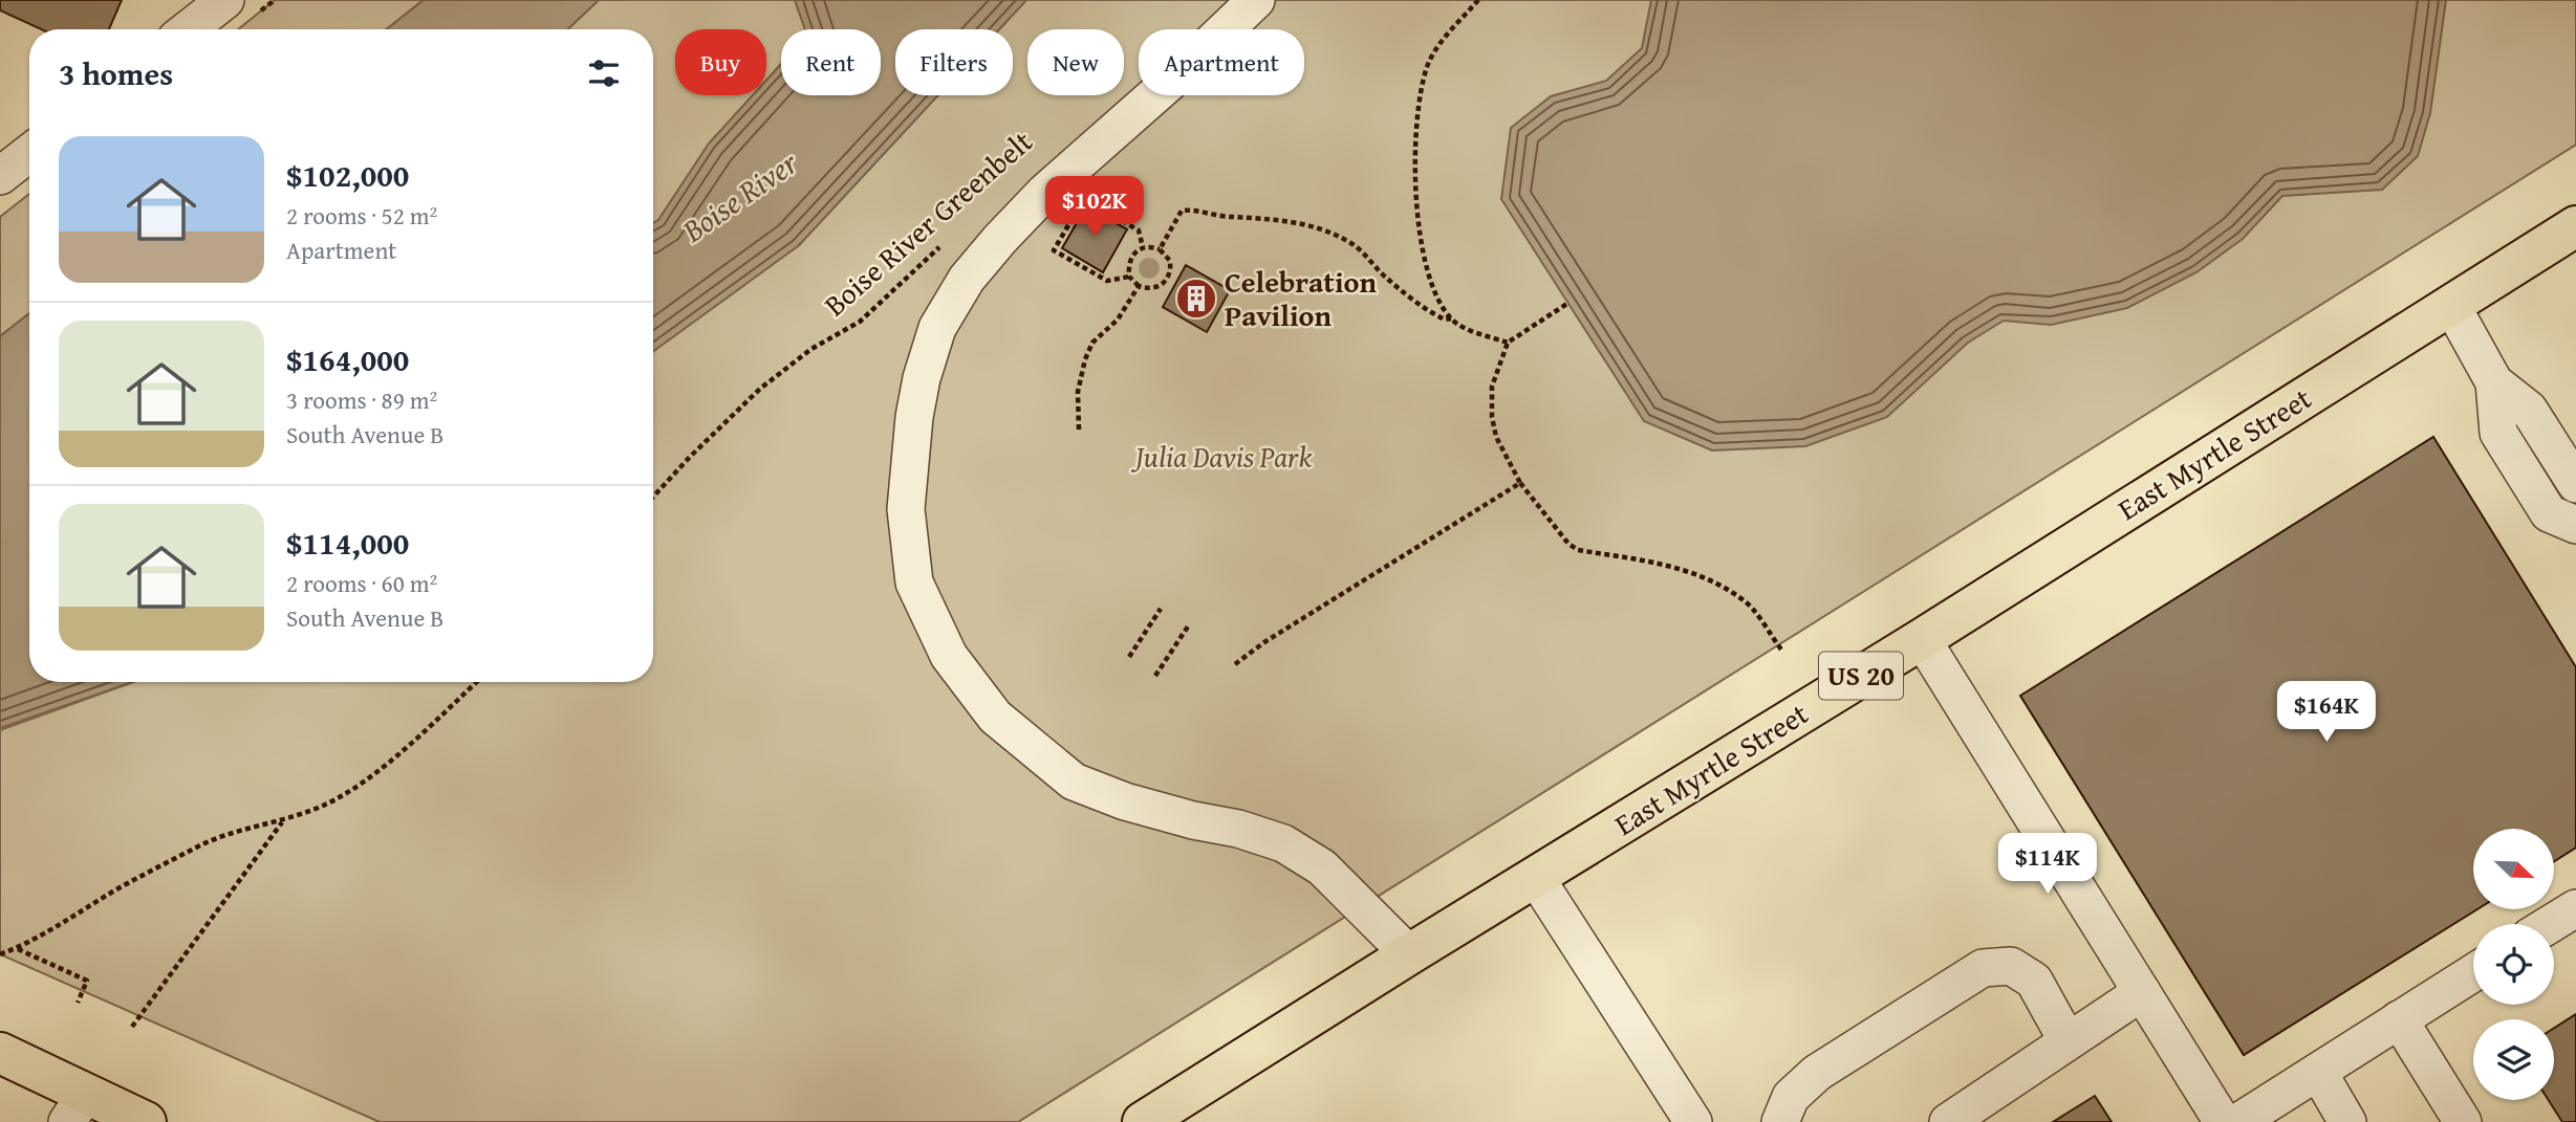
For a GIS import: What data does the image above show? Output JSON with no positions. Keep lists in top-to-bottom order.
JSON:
{
  "streets": {
    "main road": ["East Myrtle Street", "US 20"],
    "path": ["Boise River Greenbelt"]
  },
  "water": ["Boise River"],
  "parks": ["Julia Davis Park"],
  "places": {
    "building": ["Celebration Pavilion"]
  },
  "north": "bottom right",
  "page": {
    "chip": [
      "Buy",
      "Rent",
      "Filters",
      "New",
      "Apartment"
    ],
    "heading": "3 homes",
    "list": [
      {
        "name": "$102,000",
        "note": "2 rooms · 52 m² · Apartment"
      },
      {
        "name": "$164,000",
        "note": "3 rooms · 89 m² · South Avenue B"
      },
      {
        "name": "$114,000",
        "note": "2 rooms · 60 m² · South Avenue B"
      }
    ],
    "price": ["$102K", "$164K", "$114K"]
  }
}
